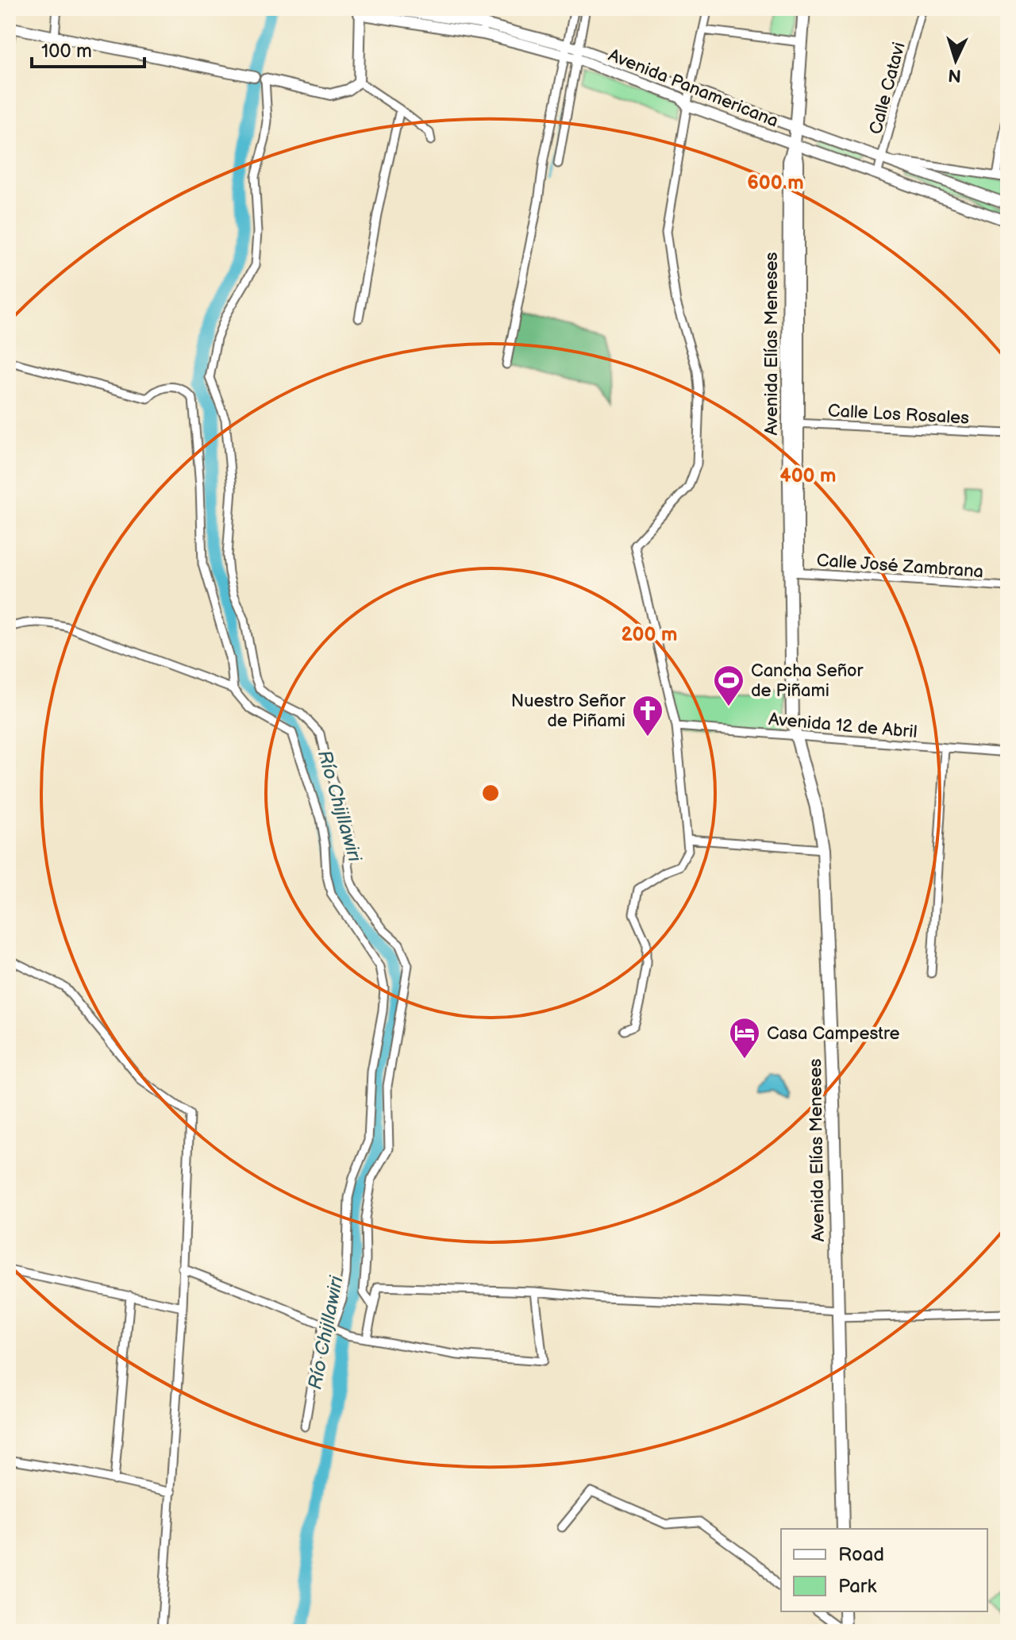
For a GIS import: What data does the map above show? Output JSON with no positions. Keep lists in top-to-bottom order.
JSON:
{
  "streets": {
    "main road": ["Avenida Panamericana", "Avenida Elías Meneses"],
    "street": [
      "Calle Catavi",
      "Calle Los Rosales",
      "Calle José Zambrana",
      "Avenida 12 de Abril"
    ]
  },
  "crossings": [
    ["Avenida Panamericana", "Calle Catavi"],
    ["Avenida Panamericana", "Avenida Elías Meneses"],
    ["Avenida Elías Meneses", "Calle Los Rosales"],
    ["Avenida Elías Meneses", "Calle José Zambrana"],
    ["Avenida Elías Meneses", "Avenida 12 de Abril"]
  ],
  "water": ["Río Chijllawiri"],
  "places": {
    "sports": ["Cancha Señor de Piñami"],
    "church": ["Nuestro Señor de Piñami"],
    "hotel": ["Casa Campestre"]
  },
  "legend": ["Road", "Park"],
  "scale_bar": "100 m",
  "north": "bottom",
  "rings": ["600 m", "400 m", "200 m"]
}
